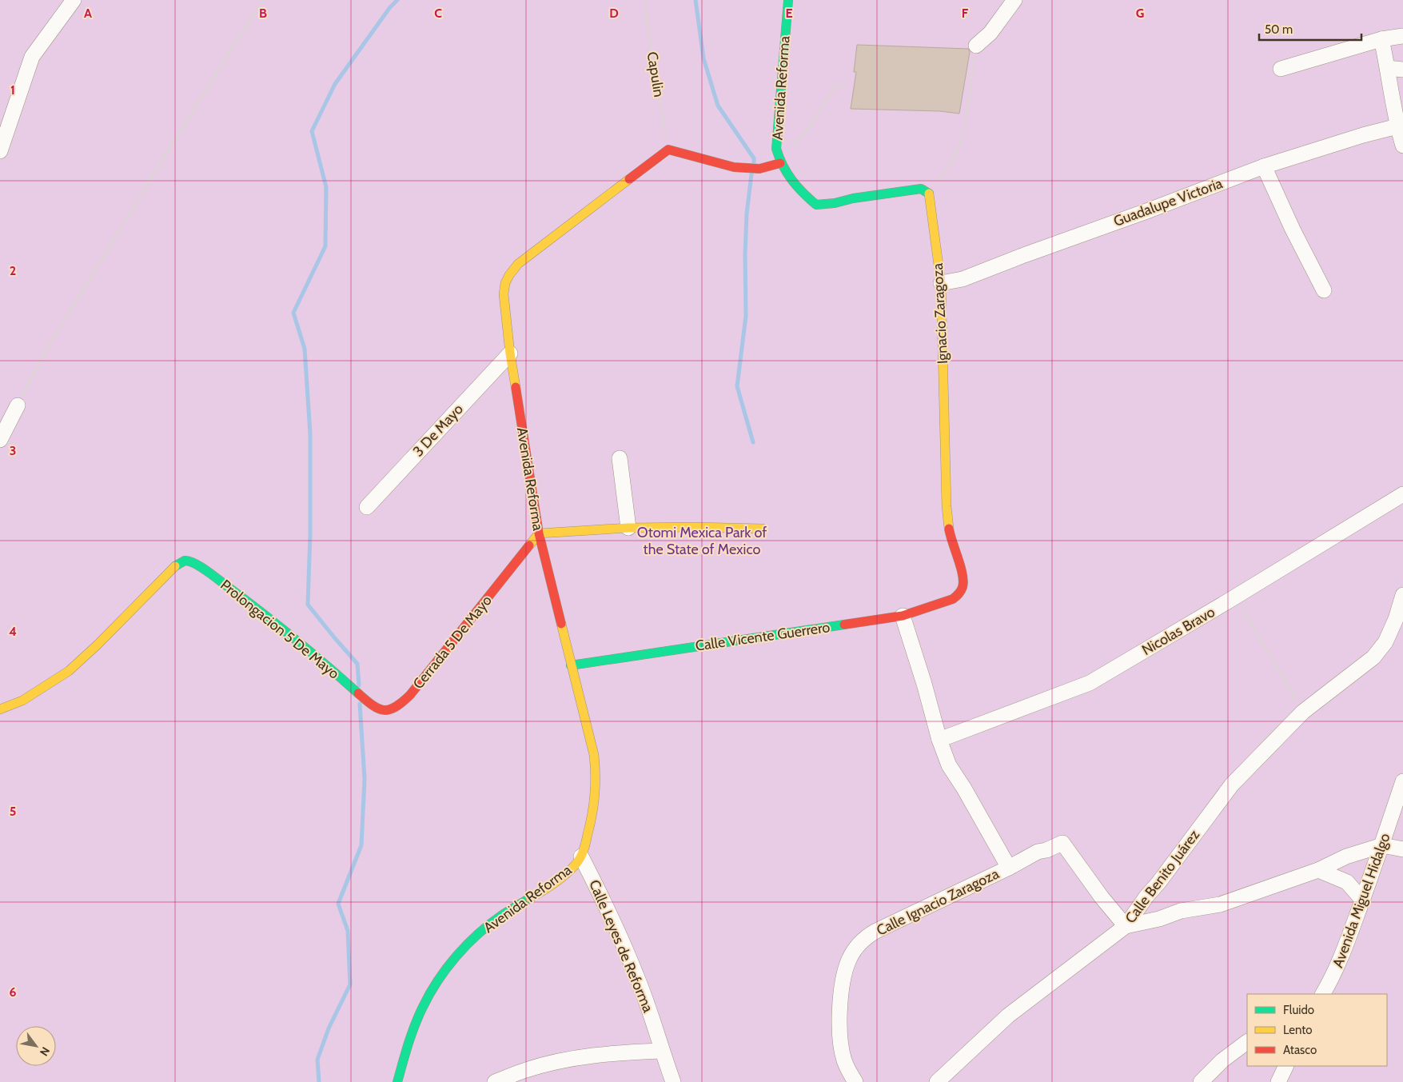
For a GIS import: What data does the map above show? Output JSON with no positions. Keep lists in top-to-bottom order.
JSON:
{
  "streets": {
    "street": [
      "Avenida Reforma",
      "Guadalupe Victoria",
      "Ignacio Zaragoza",
      "3 De Mayo",
      "Prolongacion 5 De Mayo",
      "Nicolas Bravo",
      "Calle Vicente Guerrero",
      "Cerrada 5 De Mayo",
      "Calle Benito Juárez",
      "Avenida Miguel Hidalgo",
      "Calle Ignacio Zaragoza",
      "Calle Leyes de Reforma"
    ],
    "path": ["Capulin"]
  },
  "crossings": [
    ["Capulin", "Avenida Reforma"],
    ["Avenida Reforma", "3 De Mayo"],
    ["Avenida Reforma", "Calle Vicente Guerrero"],
    ["Avenida Reforma", "Cerrada 5 De Mayo"],
    ["Avenida Reforma", "Calle Leyes de Reforma"],
    ["Guadalupe Victoria", "Ignacio Zaragoza"],
    ["Ignacio Zaragoza", "Calle Vicente Guerrero"],
    ["Prolongacion 5 De Mayo", "Cerrada 5 De Mayo"],
    ["Nicolas Bravo", "Calle Ignacio Zaragoza"],
    ["Calle Vicente Guerrero", "Calle Ignacio Zaragoza"]
  ],
  "parks": ["Otomi Mexica Park of the State of Mexico"],
  "legend": ["Fluido", "Lento", "Atasco"],
  "scale_bar": "50 m",
  "north": "bottom right",
  "grid": {
    "columns": [
      "A",
      "B",
      "C",
      "D",
      "E",
      "F",
      "G"
    ],
    "rows": [
      "1",
      "2",
      "3",
      "4",
      "5",
      "6"
    ]
  }
}
